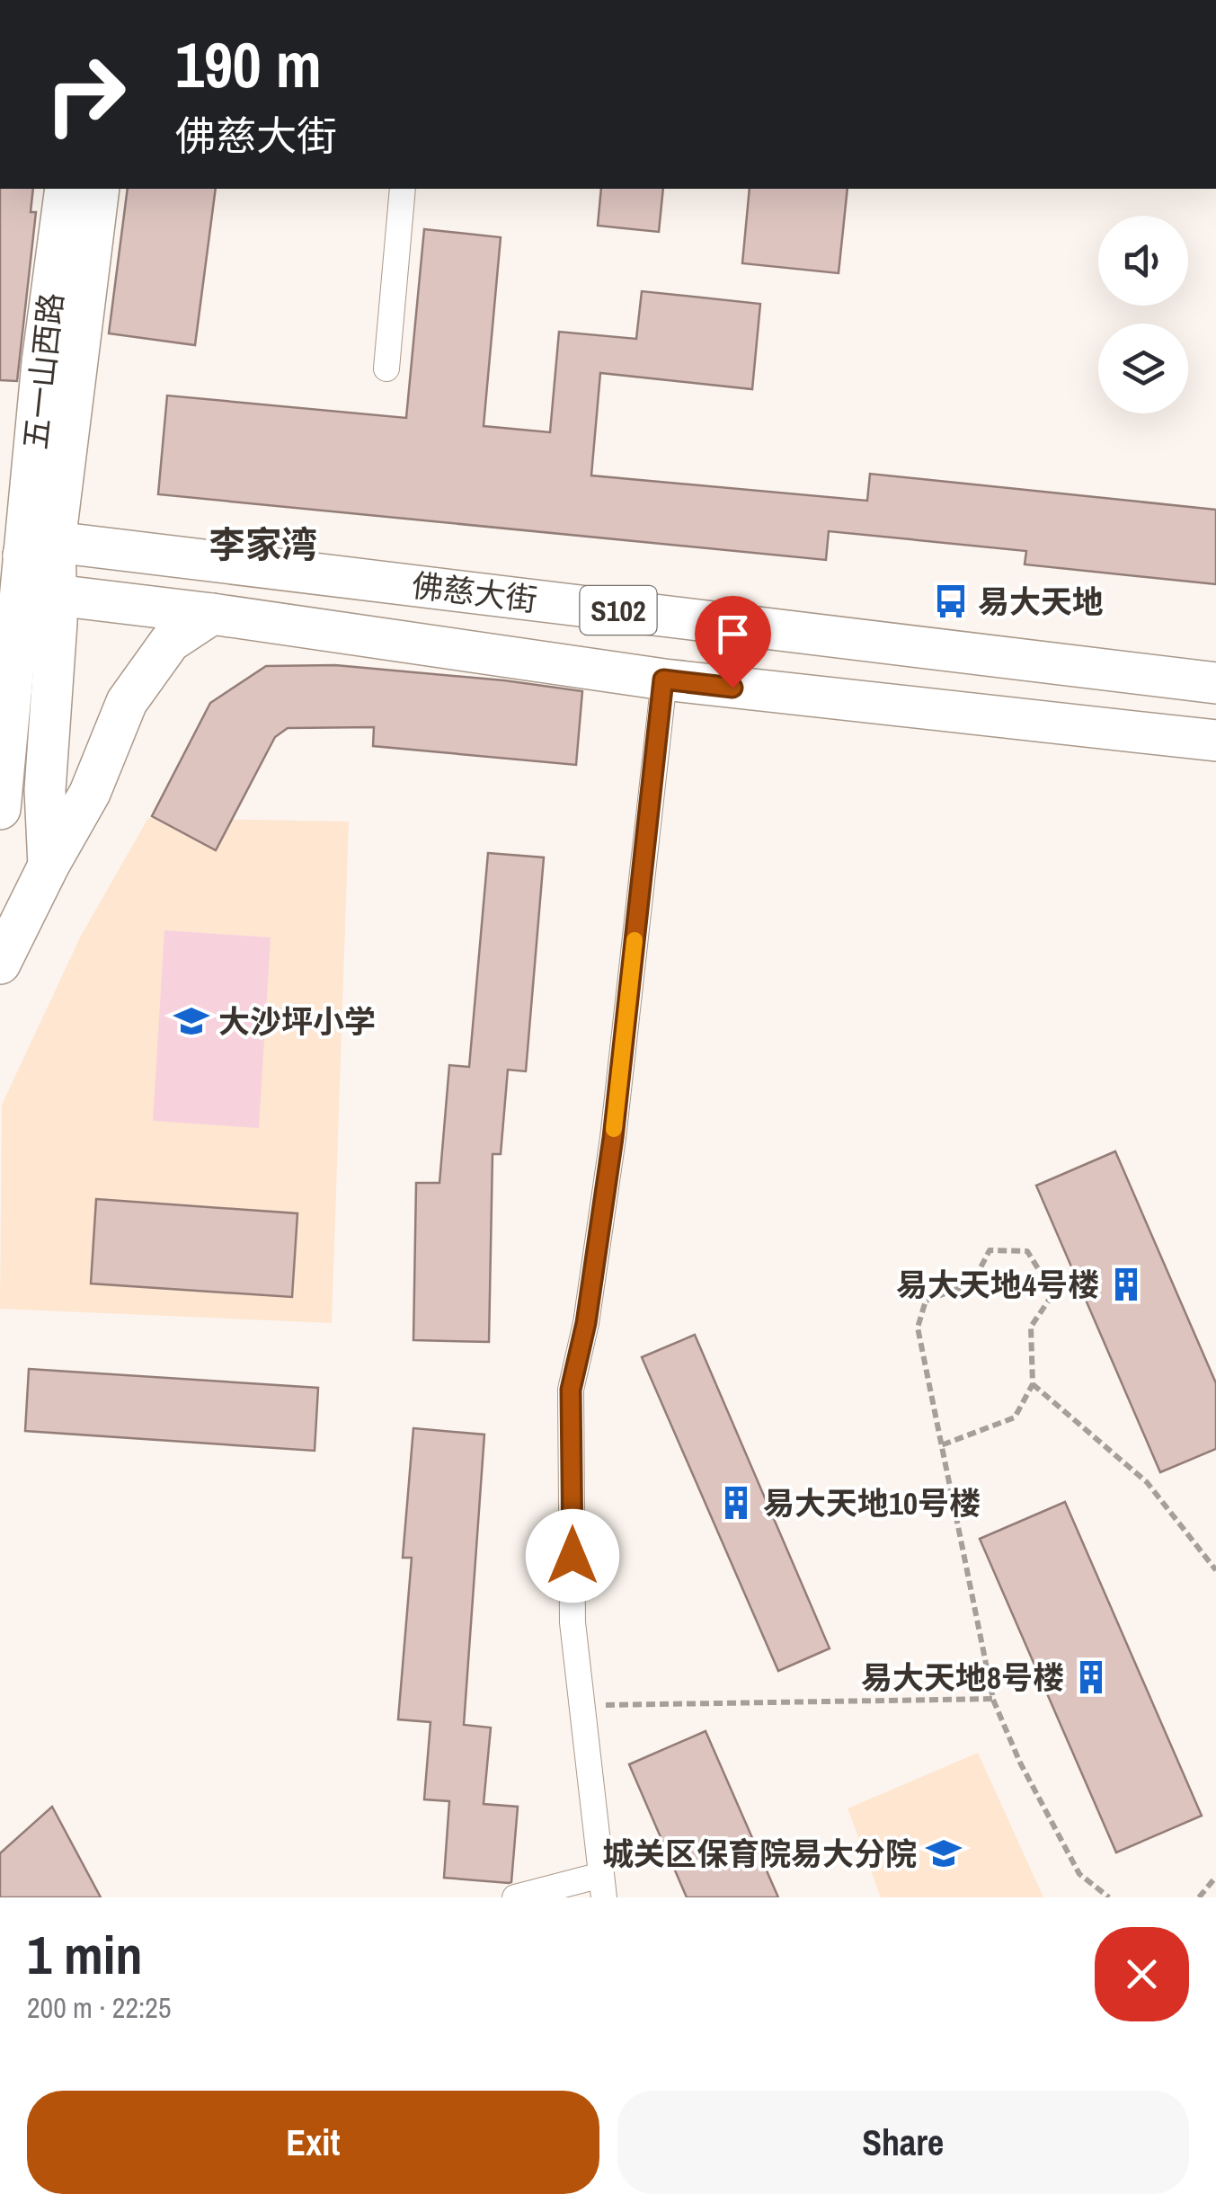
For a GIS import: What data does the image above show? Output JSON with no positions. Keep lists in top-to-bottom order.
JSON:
{
  "streets": {
    "main road": ["五一山西路", "佛慈大街", "S102"]
  },
  "crossings": [
    ["五一山西路", "佛慈大街"]
  ],
  "districts": ["李家湾"],
  "places": {
    "bus stop": ["易大天地"],
    "school or university": ["大沙坪小学", "城关区保育院易大分院"],
    "building": ["易大天地4号楼", "易大天地10号楼", "易大天地8号楼"]
  },
  "page": {
    "turn": ["190 m", "佛慈大街"],
    "heading": ["1 min", "200 m · 22:25"],
    "buttons": ["Exit", "Share"]
  }
}
